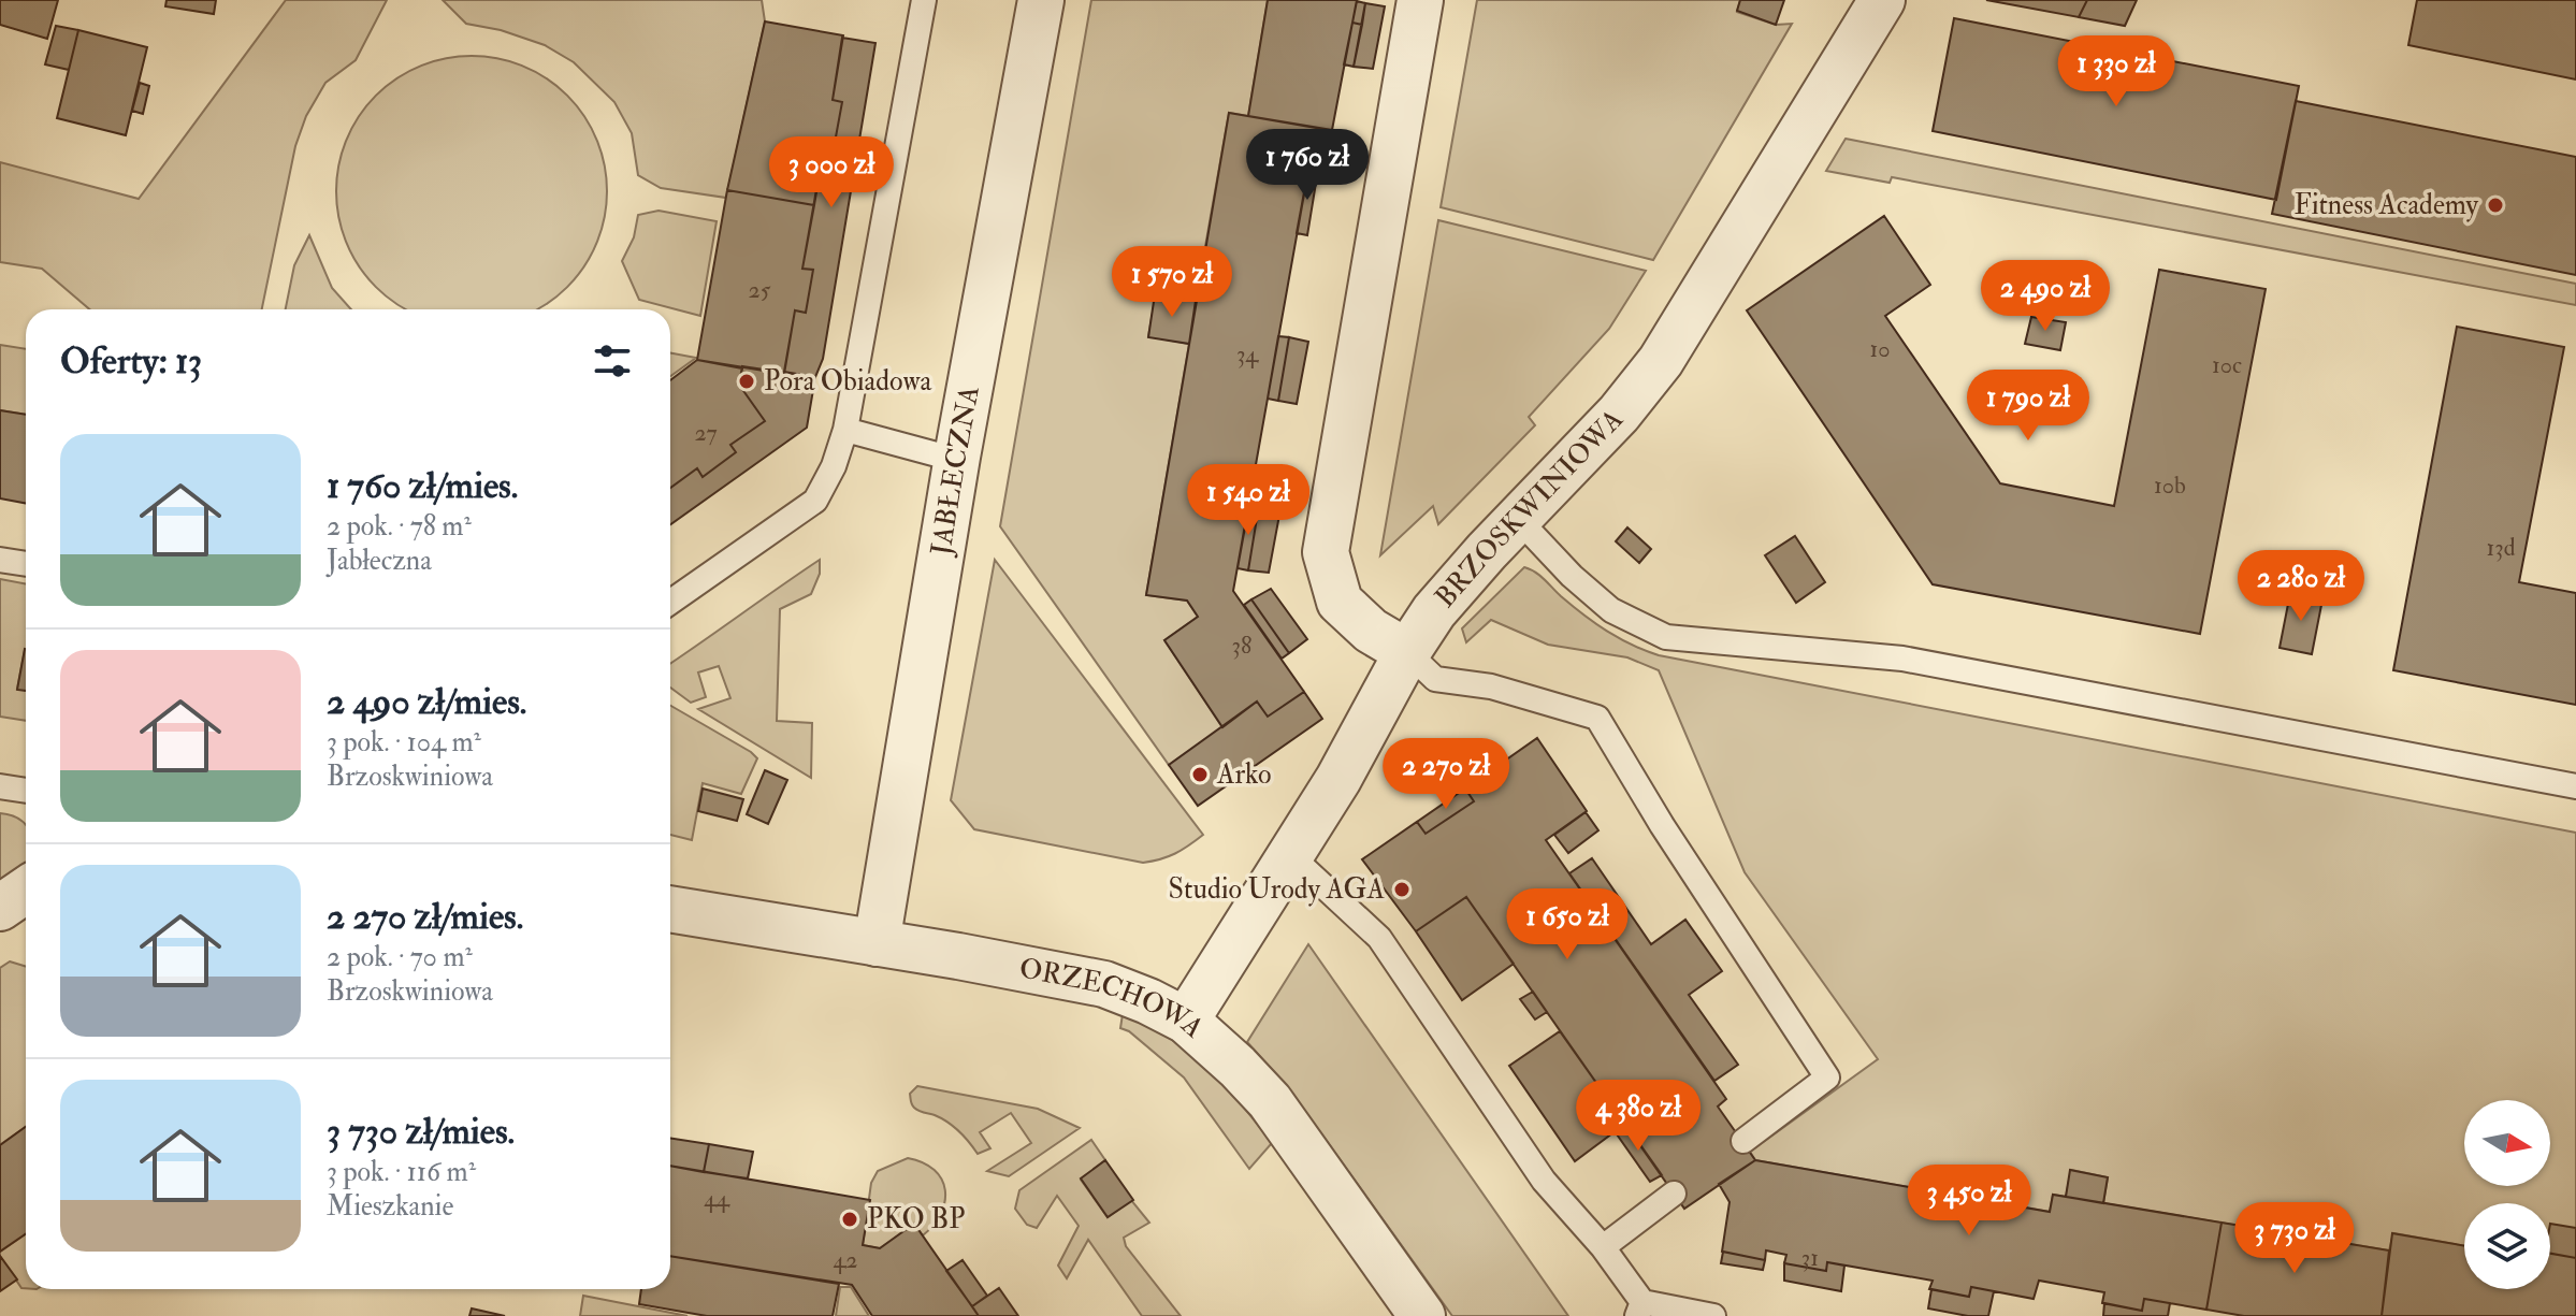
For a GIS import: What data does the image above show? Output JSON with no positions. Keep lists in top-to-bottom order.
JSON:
{
  "streets": {
    "street": ["JABŁECZNA", "BRZOSKWINIOWA", "ORZECHOWA"]
  },
  "crossings": [
    ["JABŁECZNA", "ORZECHOWA"],
    ["BRZOSKWINIOWA", "ORZECHOWA"]
  ],
  "places": [
    "Fitness Academy",
    "Pora Obiadowa",
    "Arko",
    "Studio Urody AGA",
    "PKO BP"
  ],
  "house_numbers": [
    "25",
    "10",
    "34",
    "10c",
    "27",
    "10b",
    "13d",
    "38",
    "44",
    "31",
    "42"
  ],
  "north": "right",
  "page": {
    "price": [
      "1 330 zł",
      "1 760 zł",
      "3 000 zł",
      "1 570 zł",
      "2 490 zł",
      "1 790 zł",
      "1 540 zł",
      "2 280 zł",
      "2 270 zł",
      "1 650 zł",
      "4 380 zł",
      "3 450 zł",
      "3 730 zł"
    ],
    "heading": "Oferty: 13",
    "list": [
      {
        "name": "1 760 zł/mies.",
        "note": "2 pok. · 78 m² · Jabłeczna"
      },
      {
        "name": "2 490 zł/mies.",
        "note": "3 pok. · 104 m² · Brzoskwiniowa"
      },
      {
        "name": "2 270 zł/mies.",
        "note": "2 pok. · 70 m² · Brzoskwiniowa"
      },
      {
        "name": "3 730 zł/mies.",
        "note": "3 pok. · 116 m² · Mieszkanie"
      }
    ]
  }
}
